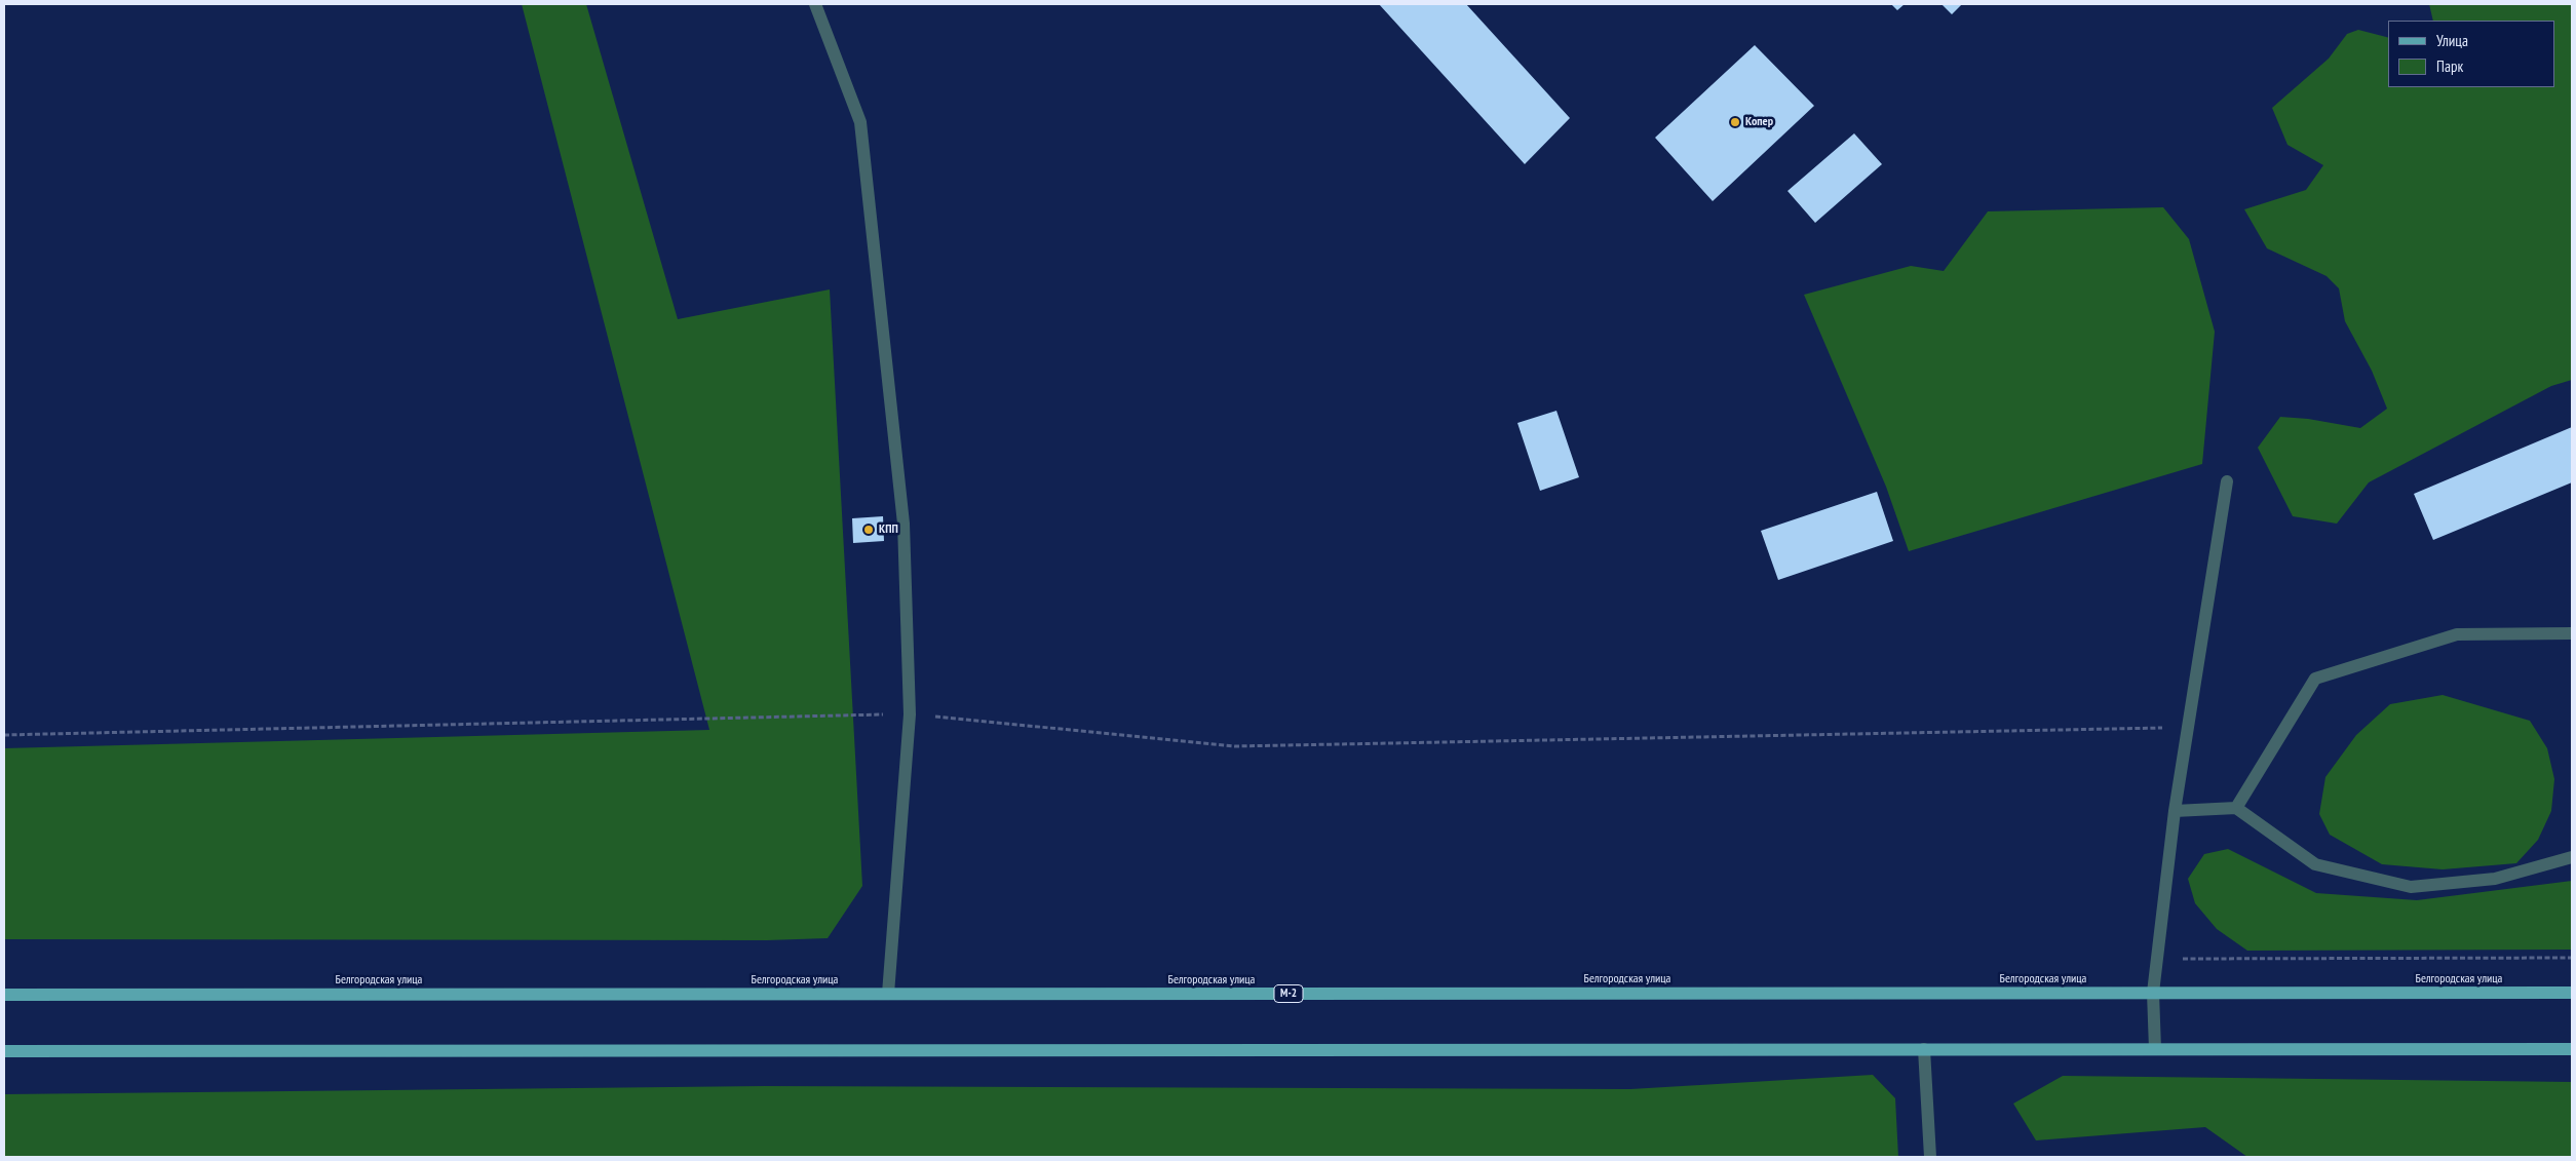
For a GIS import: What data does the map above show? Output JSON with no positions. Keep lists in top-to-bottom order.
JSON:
{
  "streets": {
    "main road": ["Белгородская улица", "М-2"]
  },
  "places": ["Копер", "КПП"],
  "legend": ["Улица", "Парк"]
}
